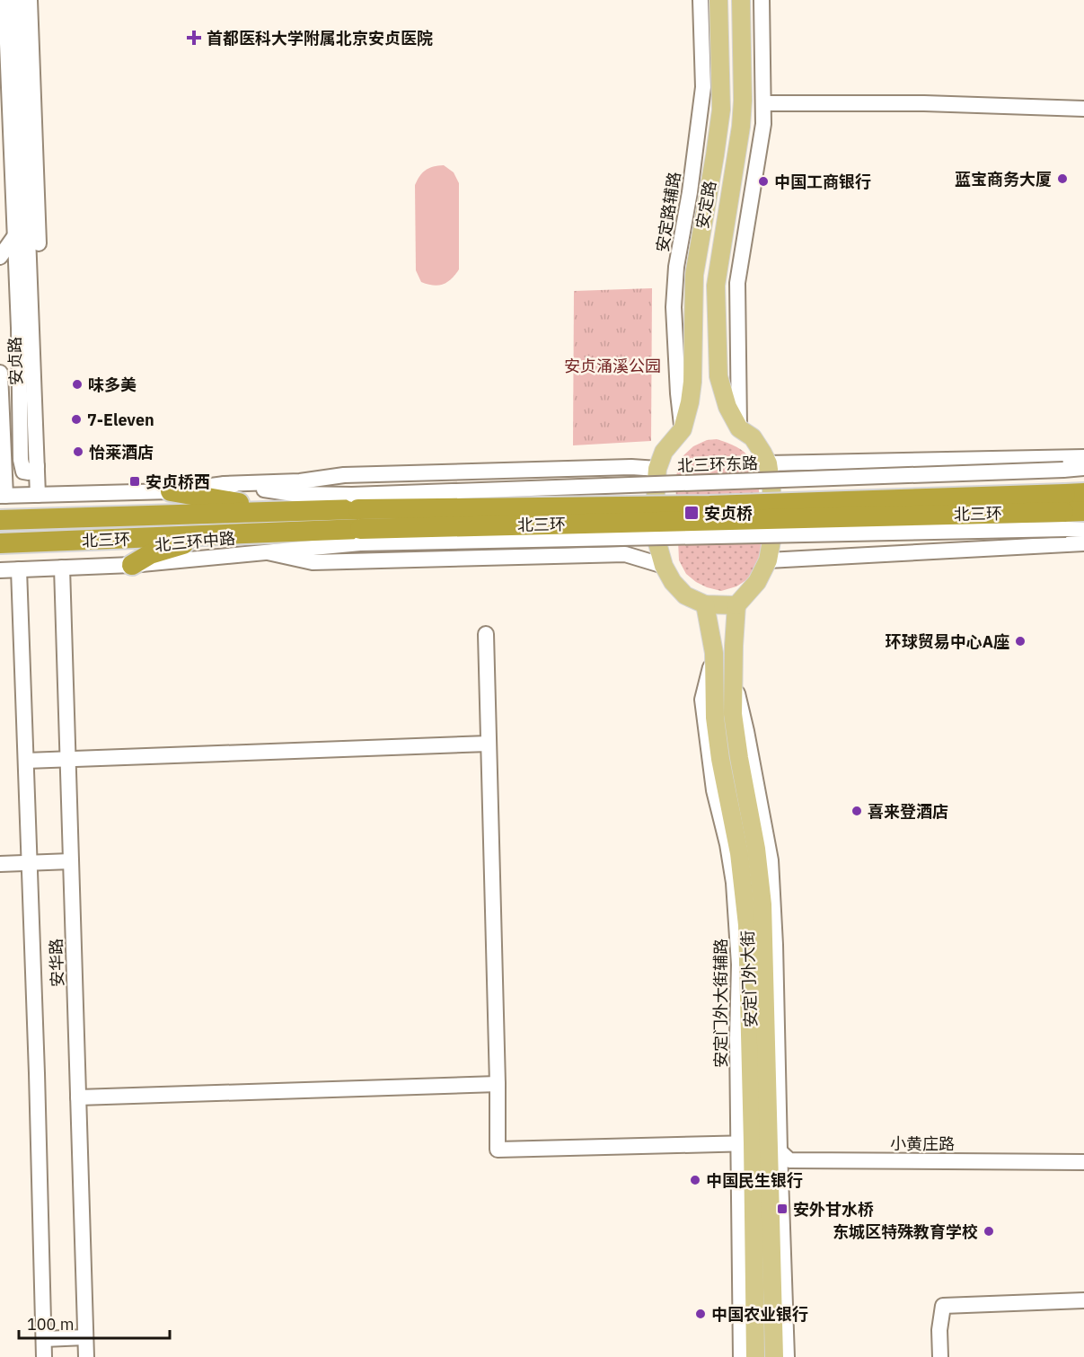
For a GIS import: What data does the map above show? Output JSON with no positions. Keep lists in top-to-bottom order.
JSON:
{
  "streets": {
    "highway": ["北三环"],
    "main road": ["安定路", "安定门外大街"],
    "street": [
      "安定路辅路",
      "安贞路",
      "北三环东路",
      "北三环中路",
      "安华路",
      "小黄庄路"
    ]
  },
  "crossings": [
    ["安定路", "安定路辅路"],
    ["北三环东路", "北三环"],
    ["北三环东路", "北三环中路"],
    ["北三环", "北三环中路"],
    ["北三环中路", "安华路"],
    ["安定门外大街", "小黄庄路"]
  ],
  "parks": ["安贞涌溪公园"],
  "places": {
    "health": ["首都医科大学附属北京安贞医院"],
    "other": [
      "蓝宝商务大厦",
      "中国工商银行",
      "味多美",
      "7-Eleven",
      "怡莱酒店",
      "环球贸易中心A座",
      "喜来登酒店",
      "中国民生银行",
      "东城区特殊教育学校",
      "中国农业银行"
    ],
    "transit": ["安贞桥西", "安贞桥", "安外甘水桥"]
  },
  "scale_bar": "100 m"
}
